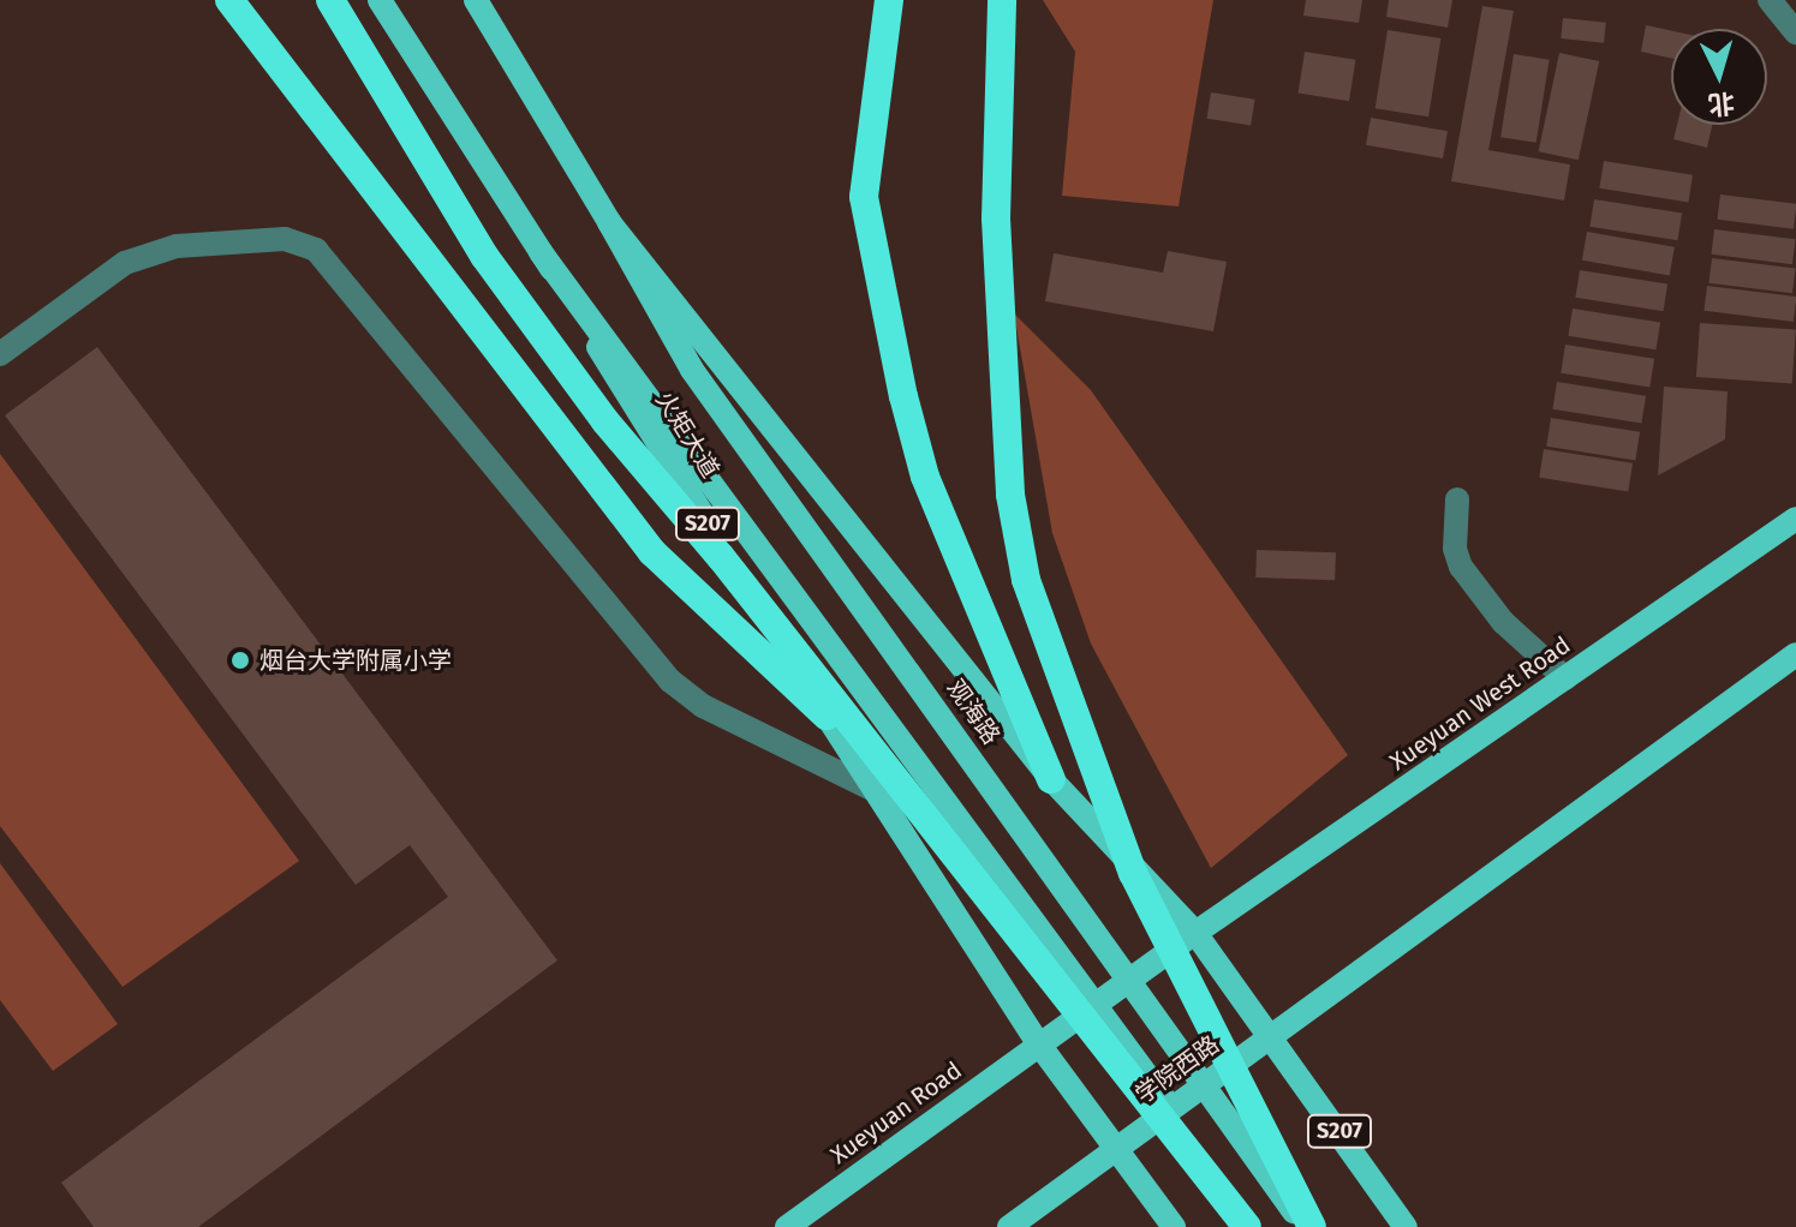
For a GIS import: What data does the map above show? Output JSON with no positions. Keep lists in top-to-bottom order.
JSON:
{
  "streets": {
    "main road": [
      "火矩大道",
      "S207",
      "Xueyuan West Road",
      "观海路",
      "学院西路",
      "Xueyuan Road"
    ]
  },
  "crossings": [
    ["火矩大道", "S207"],
    ["火矩大道", "Xueyuan Road"],
    ["S207", "Xueyuan West Road"],
    ["S207", "观海路"],
    ["S207", "学院西路"],
    ["S207", "Xueyuan Road"]
  ],
  "places": ["烟台大学附属小学"],
  "north": "bottom"
}
